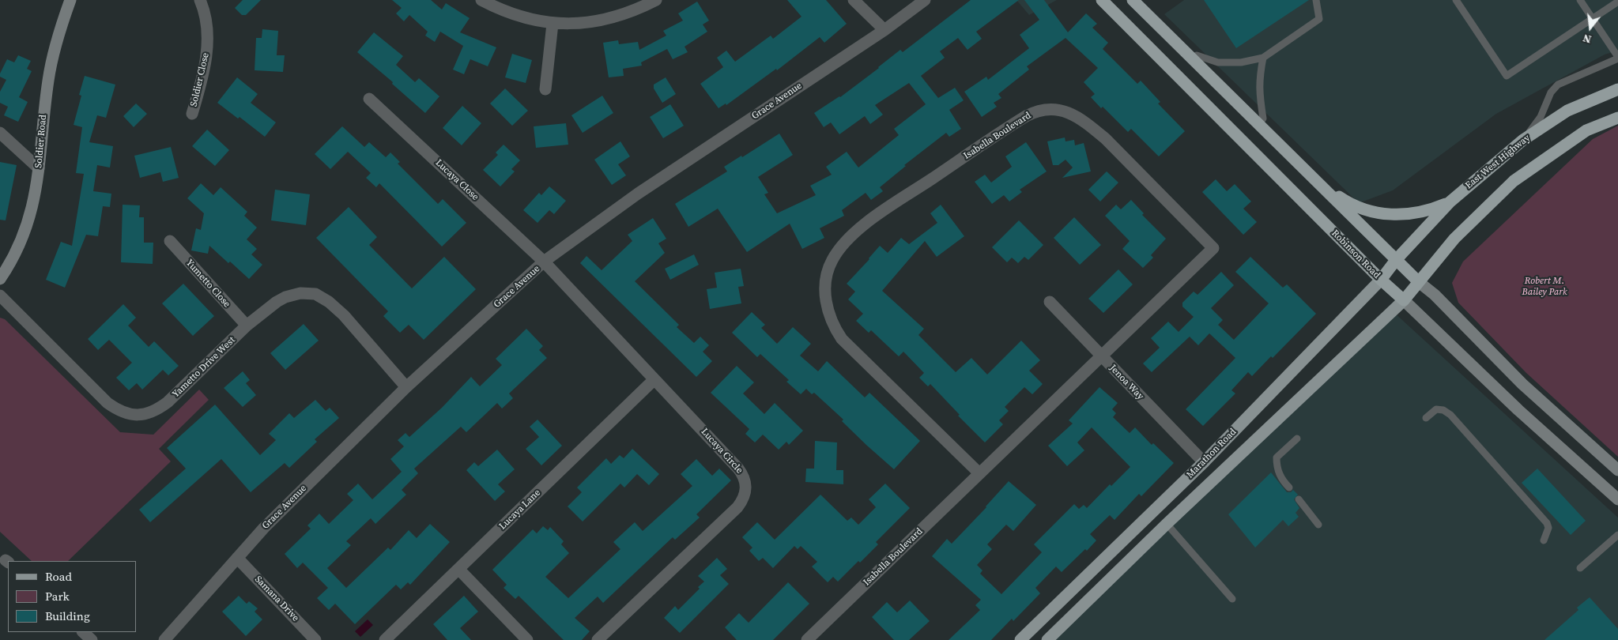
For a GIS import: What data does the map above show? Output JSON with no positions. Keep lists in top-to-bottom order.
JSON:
{
  "streets": {
    "highway": ["East West Highway", "Robinson Road", "Marathon Road"],
    "main road": ["Soldier Road"],
    "street": [
      "Soldier Close",
      "Grace Avenue",
      "Isabella Boulevard",
      "Lucaya Close",
      "Yumetto Close",
      "Yametto Drive West",
      "Jenoa Way",
      "Lucaya Circle",
      "Lucaya Lane",
      "Samana Drive"
    ]
  },
  "crossings": [
    ["Grace Avenue", "Lucaya Close"],
    ["Grace Avenue", "Yametto Drive West"],
    ["Grace Avenue", "Lucaya Circle"],
    ["Grace Avenue", "Samana Drive"],
    ["Isabella Boulevard", "Jenoa Way"],
    ["East West Highway", "Marathon Road"],
    ["Lucaya Close", "Lucaya Circle"],
    ["Robinson Road", "Marathon Road"],
    ["Yumetto Close", "Yametto Drive West"],
    ["Jenoa Way", "Marathon Road"],
    ["Lucaya Circle", "Lucaya Lane"]
  ],
  "parks": ["Robert M. Bailey Park"],
  "legend": ["Road", "Park", "Building"],
  "north": "bottom"
}
